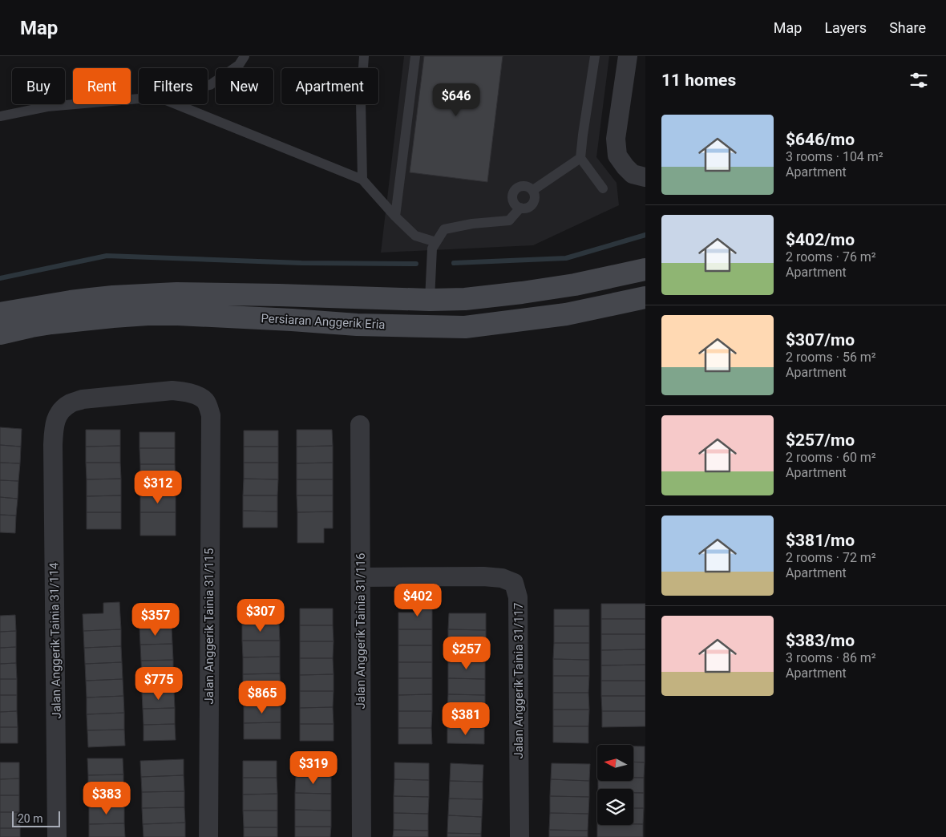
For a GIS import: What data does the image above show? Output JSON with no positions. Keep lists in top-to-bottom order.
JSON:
{
  "streets": {
    "main road": ["Persiaran Anggerik Eria"],
    "street": [
      "Jalan Anggerik Tainia 31/115",
      "Jalan Anggerik Tainia 31/116",
      "Jalan Anggerik Tainia 31/114",
      "Jalan Anggerik Tainia 31/117"
    ]
  },
  "crossings": [
    ["Jalan Anggerik Tainia 31/115", "Jalan Anggerik Tainia 31/114"],
    ["Jalan Anggerik Tainia 31/116", "Jalan Anggerik Tainia 31/117"]
  ],
  "scale_bar": "20 m",
  "north": "left",
  "page": {
    "header": "Map",
    "nav": ["Map", "Layers", "Share"],
    "heading": "11 homes",
    "chip": [
      "Buy",
      "Rent",
      "Filters",
      "New",
      "Apartment"
    ],
    "price": [
      "$646",
      "$312",
      "$402",
      "$307",
      "$357",
      "$257",
      "$775",
      "$865",
      "$381",
      "$319",
      "$383"
    ],
    "list": [
      {
        "name": "$646/mo",
        "note": "3 rooms · 104 m² · Apartment"
      },
      {
        "name": "$402/mo",
        "note": "2 rooms · 76 m² · Apartment"
      },
      {
        "name": "$307/mo",
        "note": "2 rooms · 56 m² · Apartment"
      },
      {
        "name": "$257/mo",
        "note": "2 rooms · 60 m² · Apartment"
      },
      {
        "name": "$381/mo",
        "note": "2 rooms · 72 m² · Apartment"
      },
      {
        "name": "$383/mo",
        "note": "3 rooms · 86 m² · Apartment"
      }
    ],
    "scale": "20 m"
  }
}
